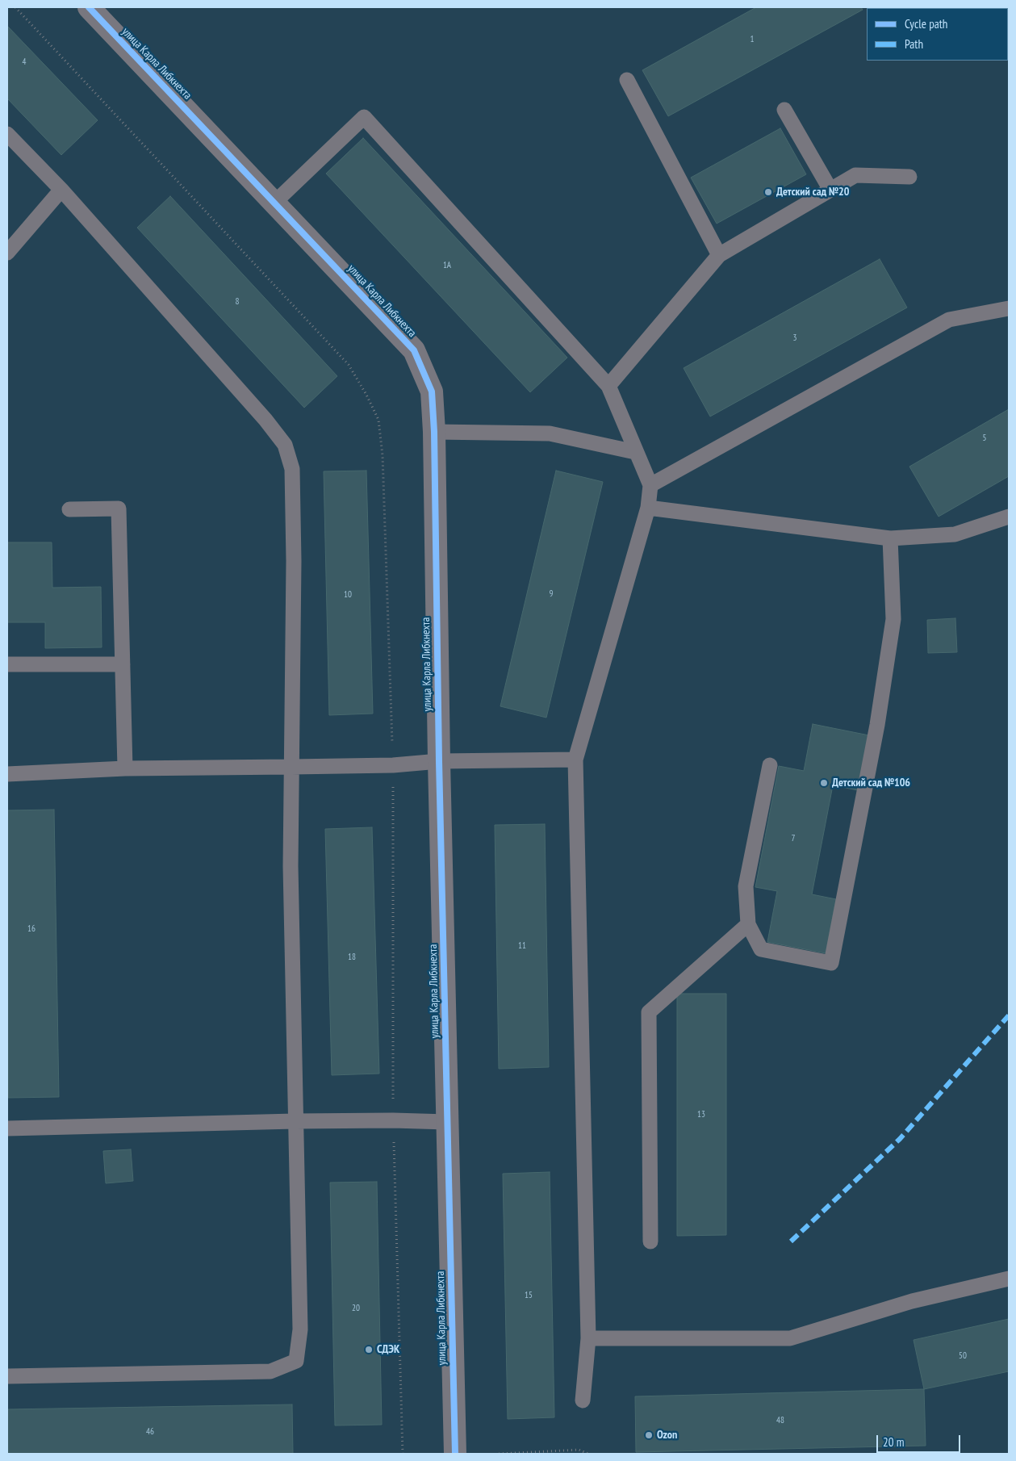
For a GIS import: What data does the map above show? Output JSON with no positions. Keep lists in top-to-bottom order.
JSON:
{
  "streets": {
    "street": ["улица Карла Либкнехта"]
  },
  "places": [
    "Детский сад №20",
    "Детский сад №106",
    "СДЭК",
    "Ozon"
  ],
  "house_numbers": [
    "1",
    "4",
    "1А",
    "8",
    "3",
    "5",
    "9",
    "10",
    "7",
    "16",
    "11",
    "18",
    "13",
    "15",
    "20",
    "50",
    "48",
    "46"
  ],
  "legend": ["Cycle path", "Path"],
  "scale_bar": "20 m"
}
